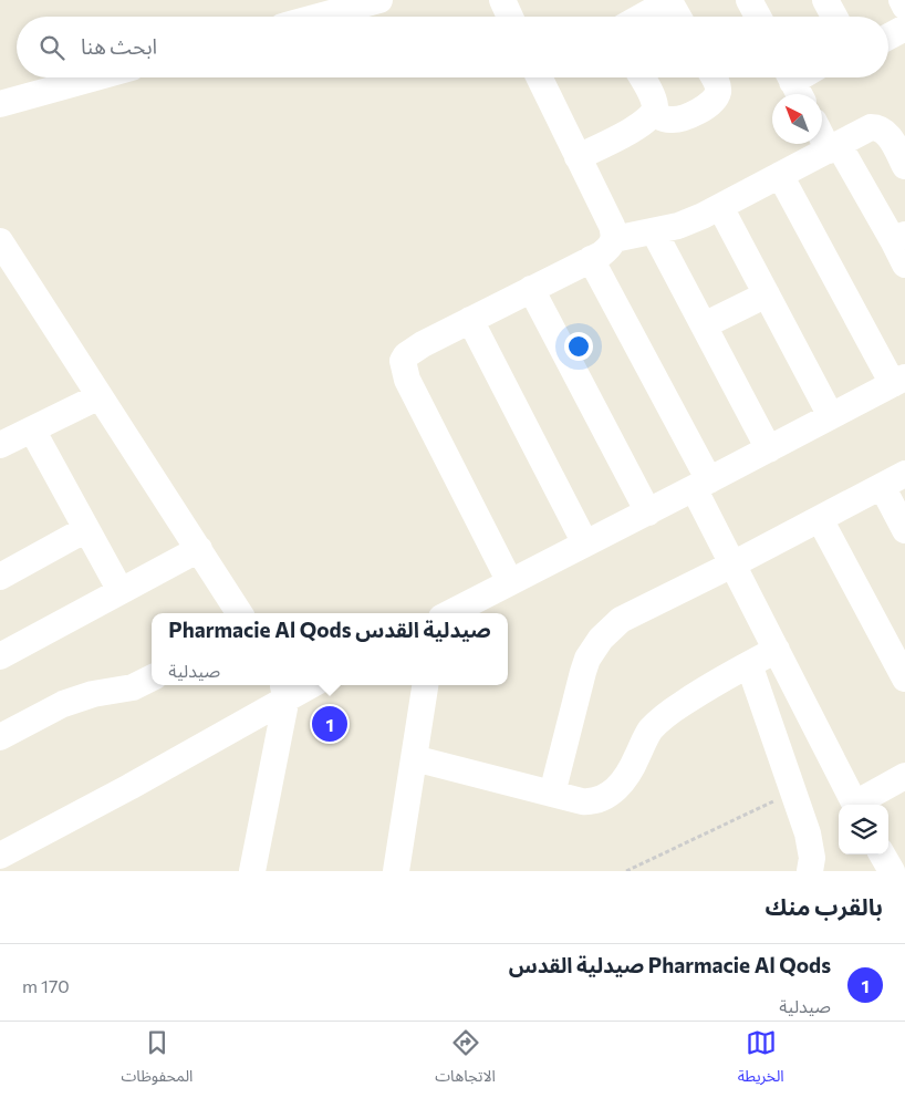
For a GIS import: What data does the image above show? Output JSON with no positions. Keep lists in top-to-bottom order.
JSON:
{
  "north": "top left",
  "page": {
    "search": "ابحث هنا",
    "popup": ["Pharmacie Al Qods صيدلية القدس", "صيدلية"],
    "pins": "1",
    "heading": "بالقرب منك",
    "list": [
      {
        "mark": "1",
        "name": "Pharmacie Al Qods صيدلية القدس",
        "note": "صيدلية",
        "value": "170 m"
      }
    ],
    "nav": ["الخريطة", "الاتجاهات", "المحفوظات"]
  }
}
